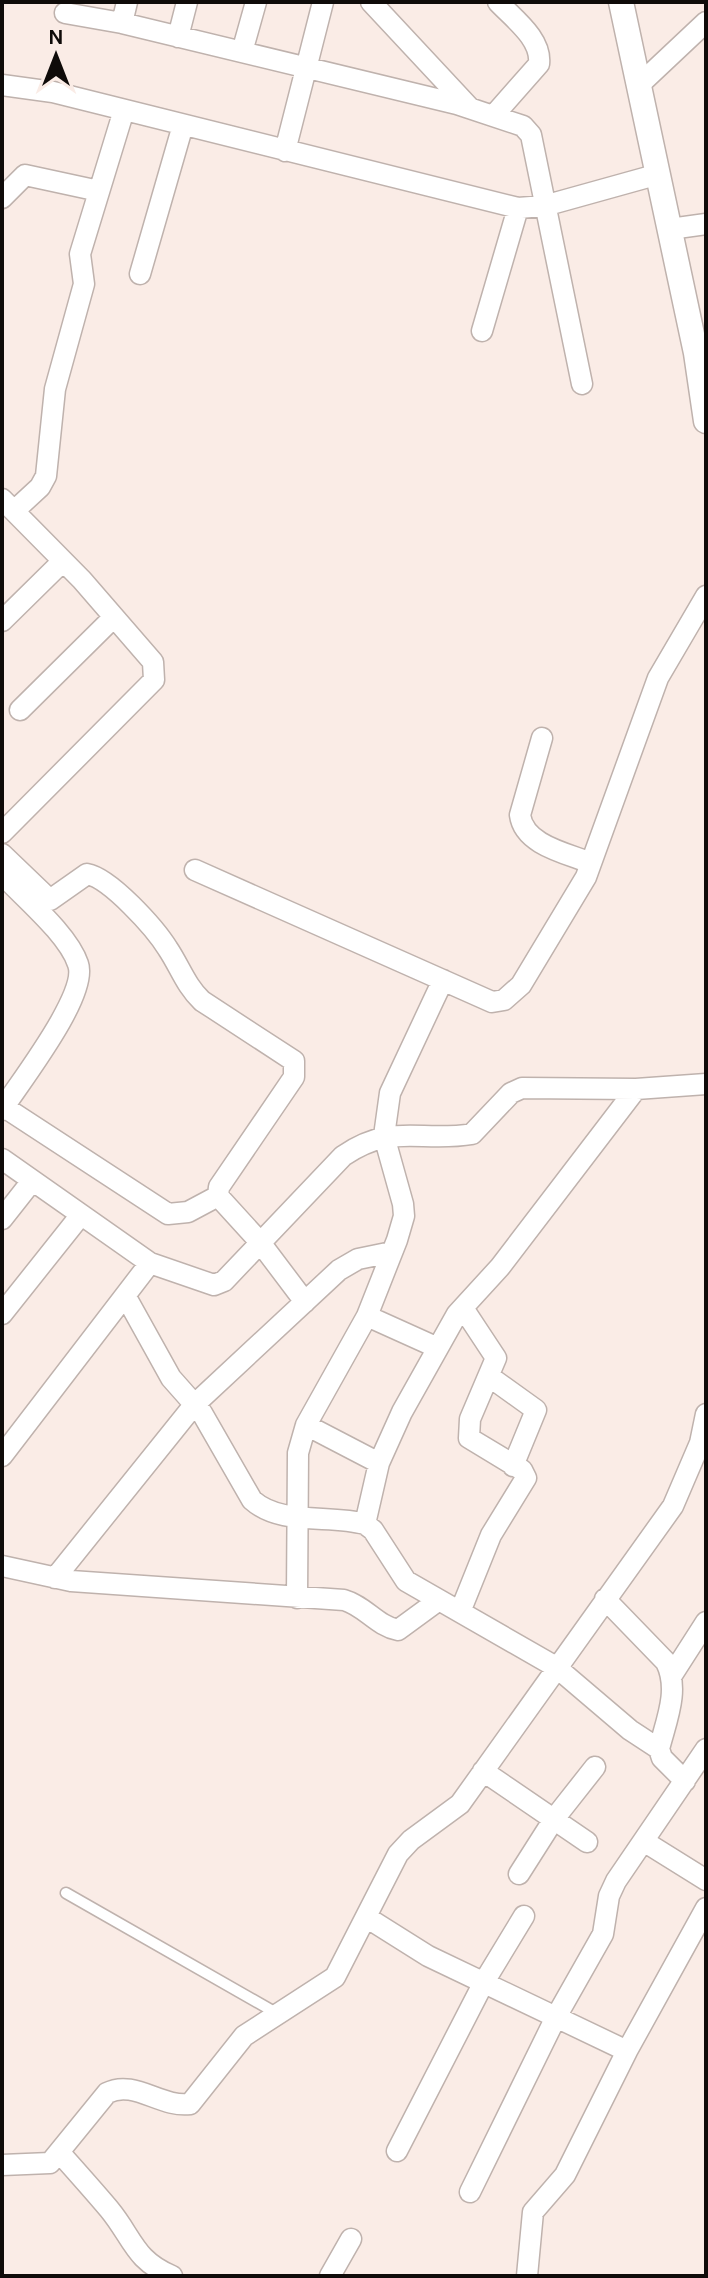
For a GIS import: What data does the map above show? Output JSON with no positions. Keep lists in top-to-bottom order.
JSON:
{
  "north": "top"
}
